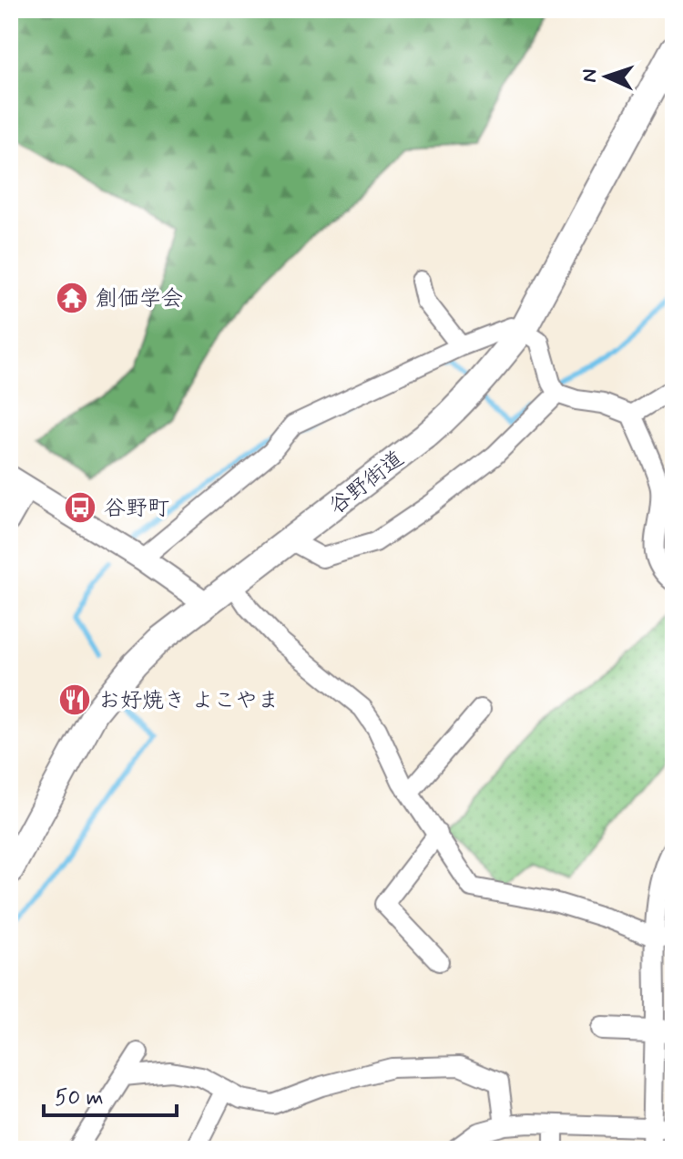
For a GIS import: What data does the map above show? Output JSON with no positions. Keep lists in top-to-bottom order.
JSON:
{
  "streets": {
    "main road": ["谷野街道"]
  },
  "places": {
    "temple": ["創価学会"],
    "bus stop": ["谷野町"],
    "restaurant": ["お好焼き よこやま"]
  },
  "scale_bar": "50 m",
  "north": "left"
}
